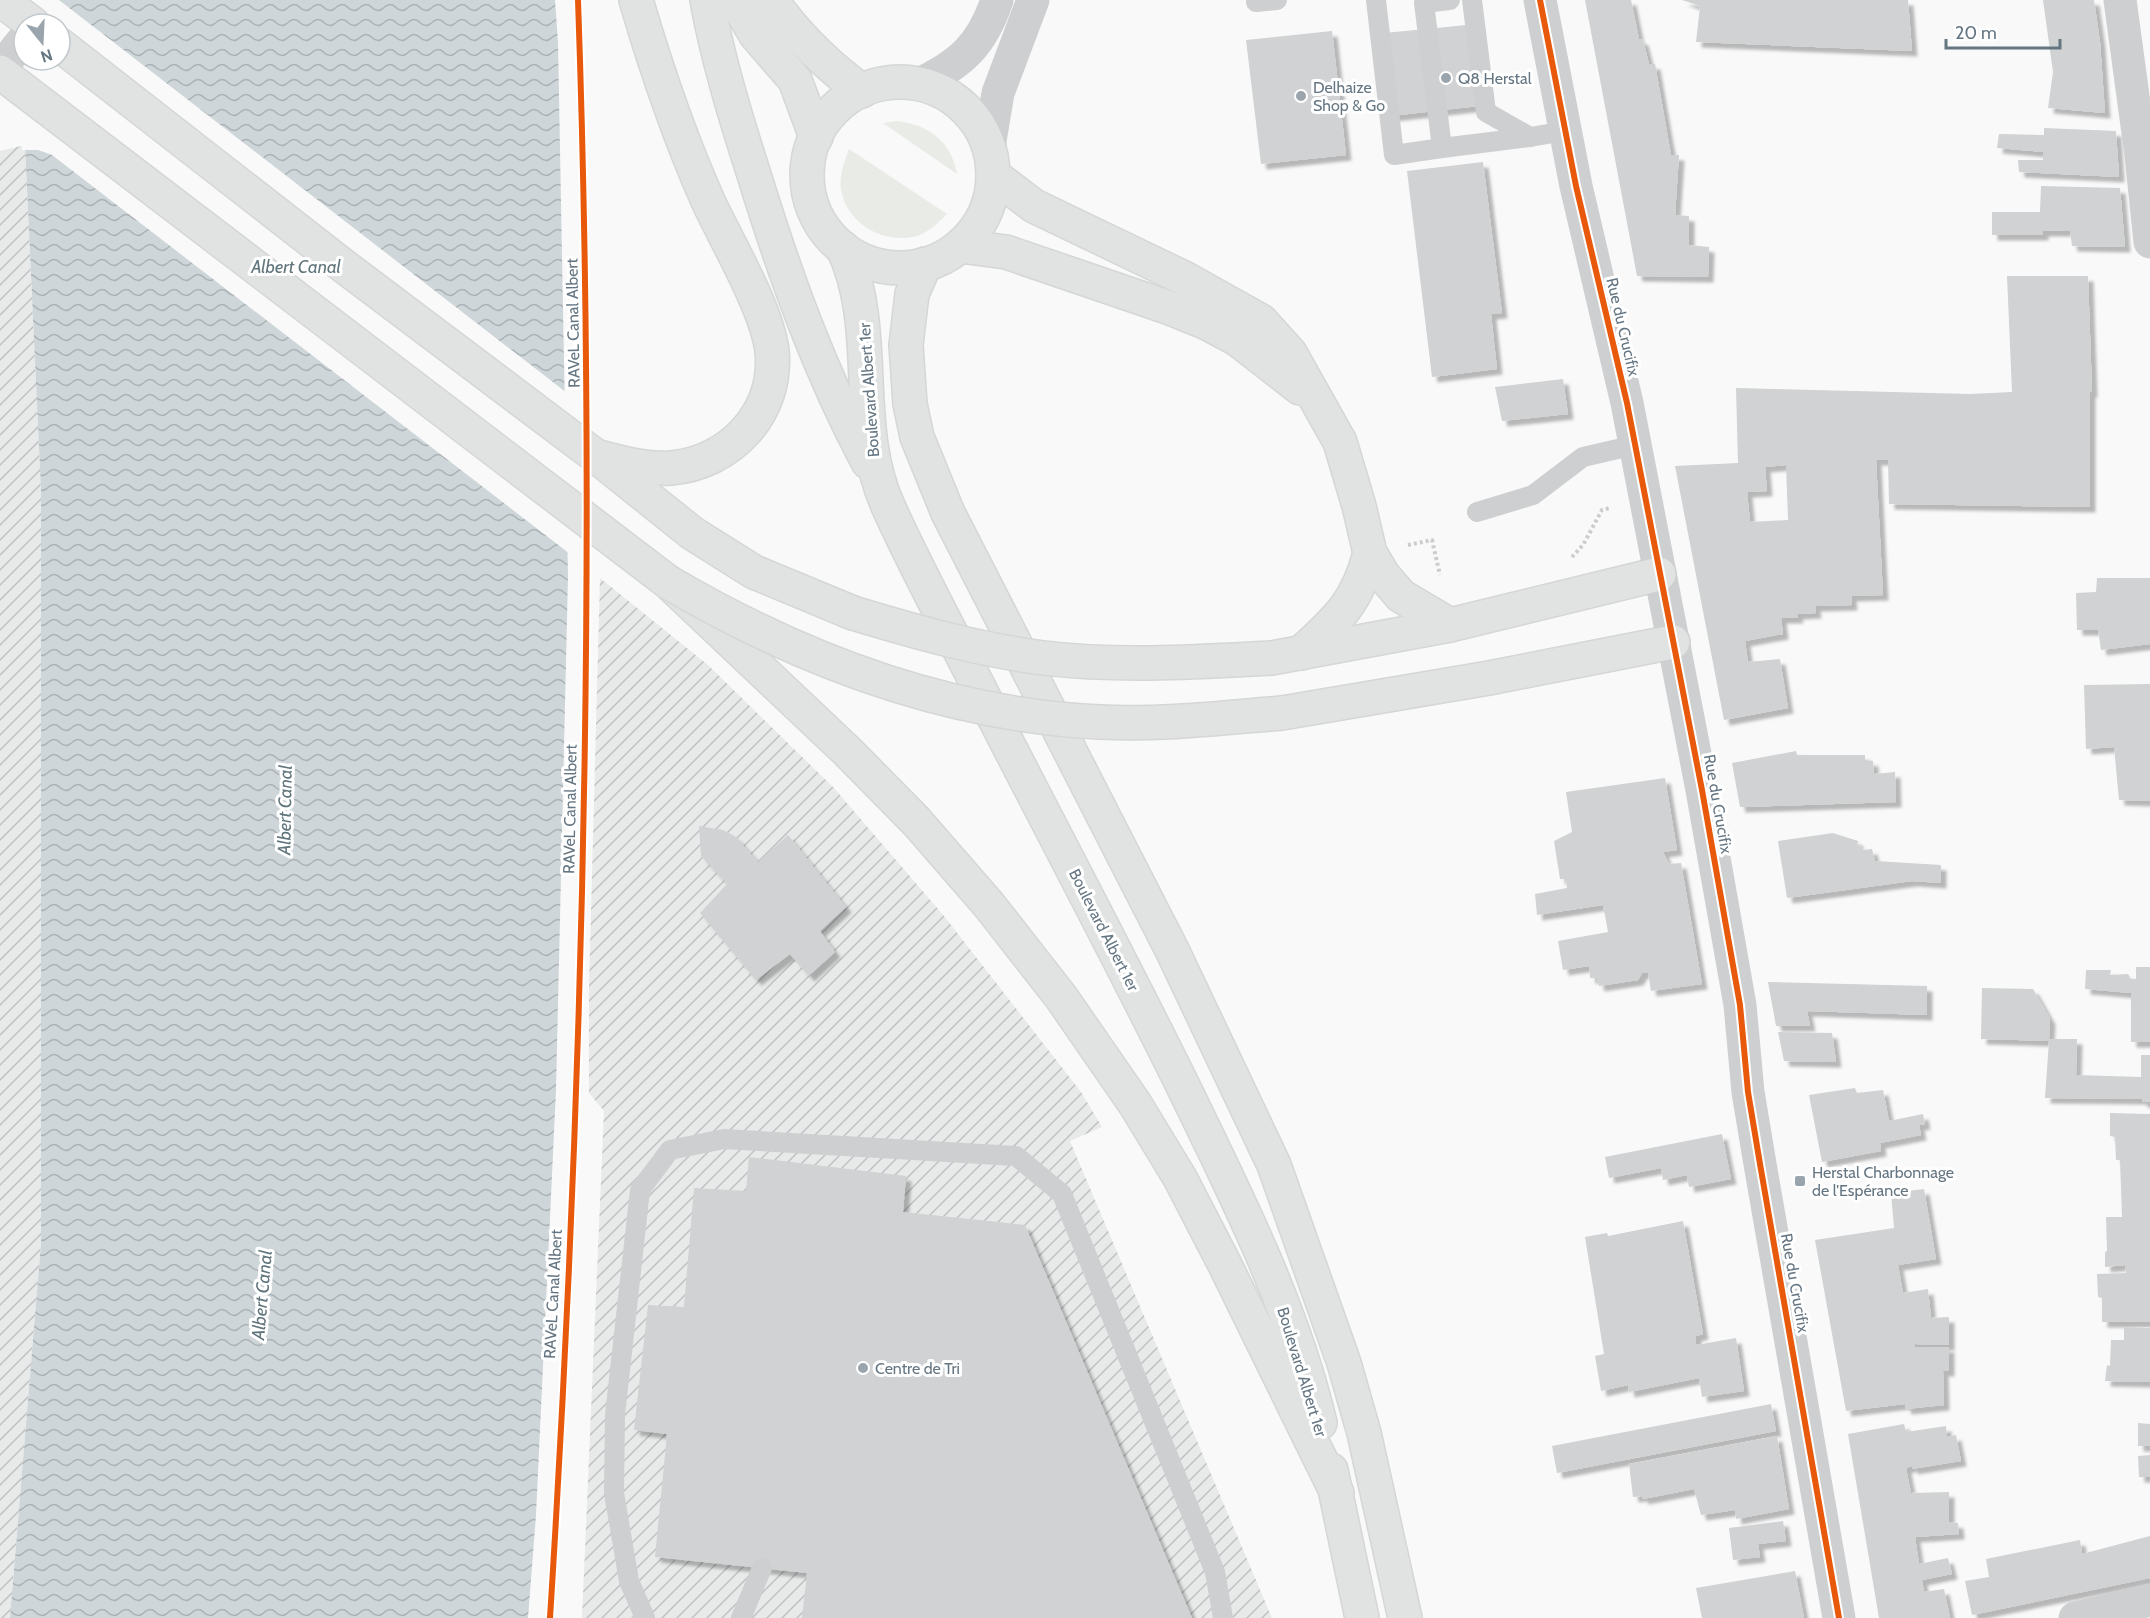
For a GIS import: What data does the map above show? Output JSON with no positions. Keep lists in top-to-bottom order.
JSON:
{
  "streets": {
    "main road": ["Boulevard Albert 1er"],
    "street": ["Rue du Crucifix"],
    "cycle path": ["RAVeL Canal Albert"]
  },
  "water": ["Albert Canal"],
  "places": {
    "other": ["Q8 Herstal", "Delhaize Shop & Go", "Centre de Tri"],
    "transit": ["Herstal Charbonnage de l'Espérance"]
  },
  "scale_bar": "20 m",
  "north": "bottom"
}
